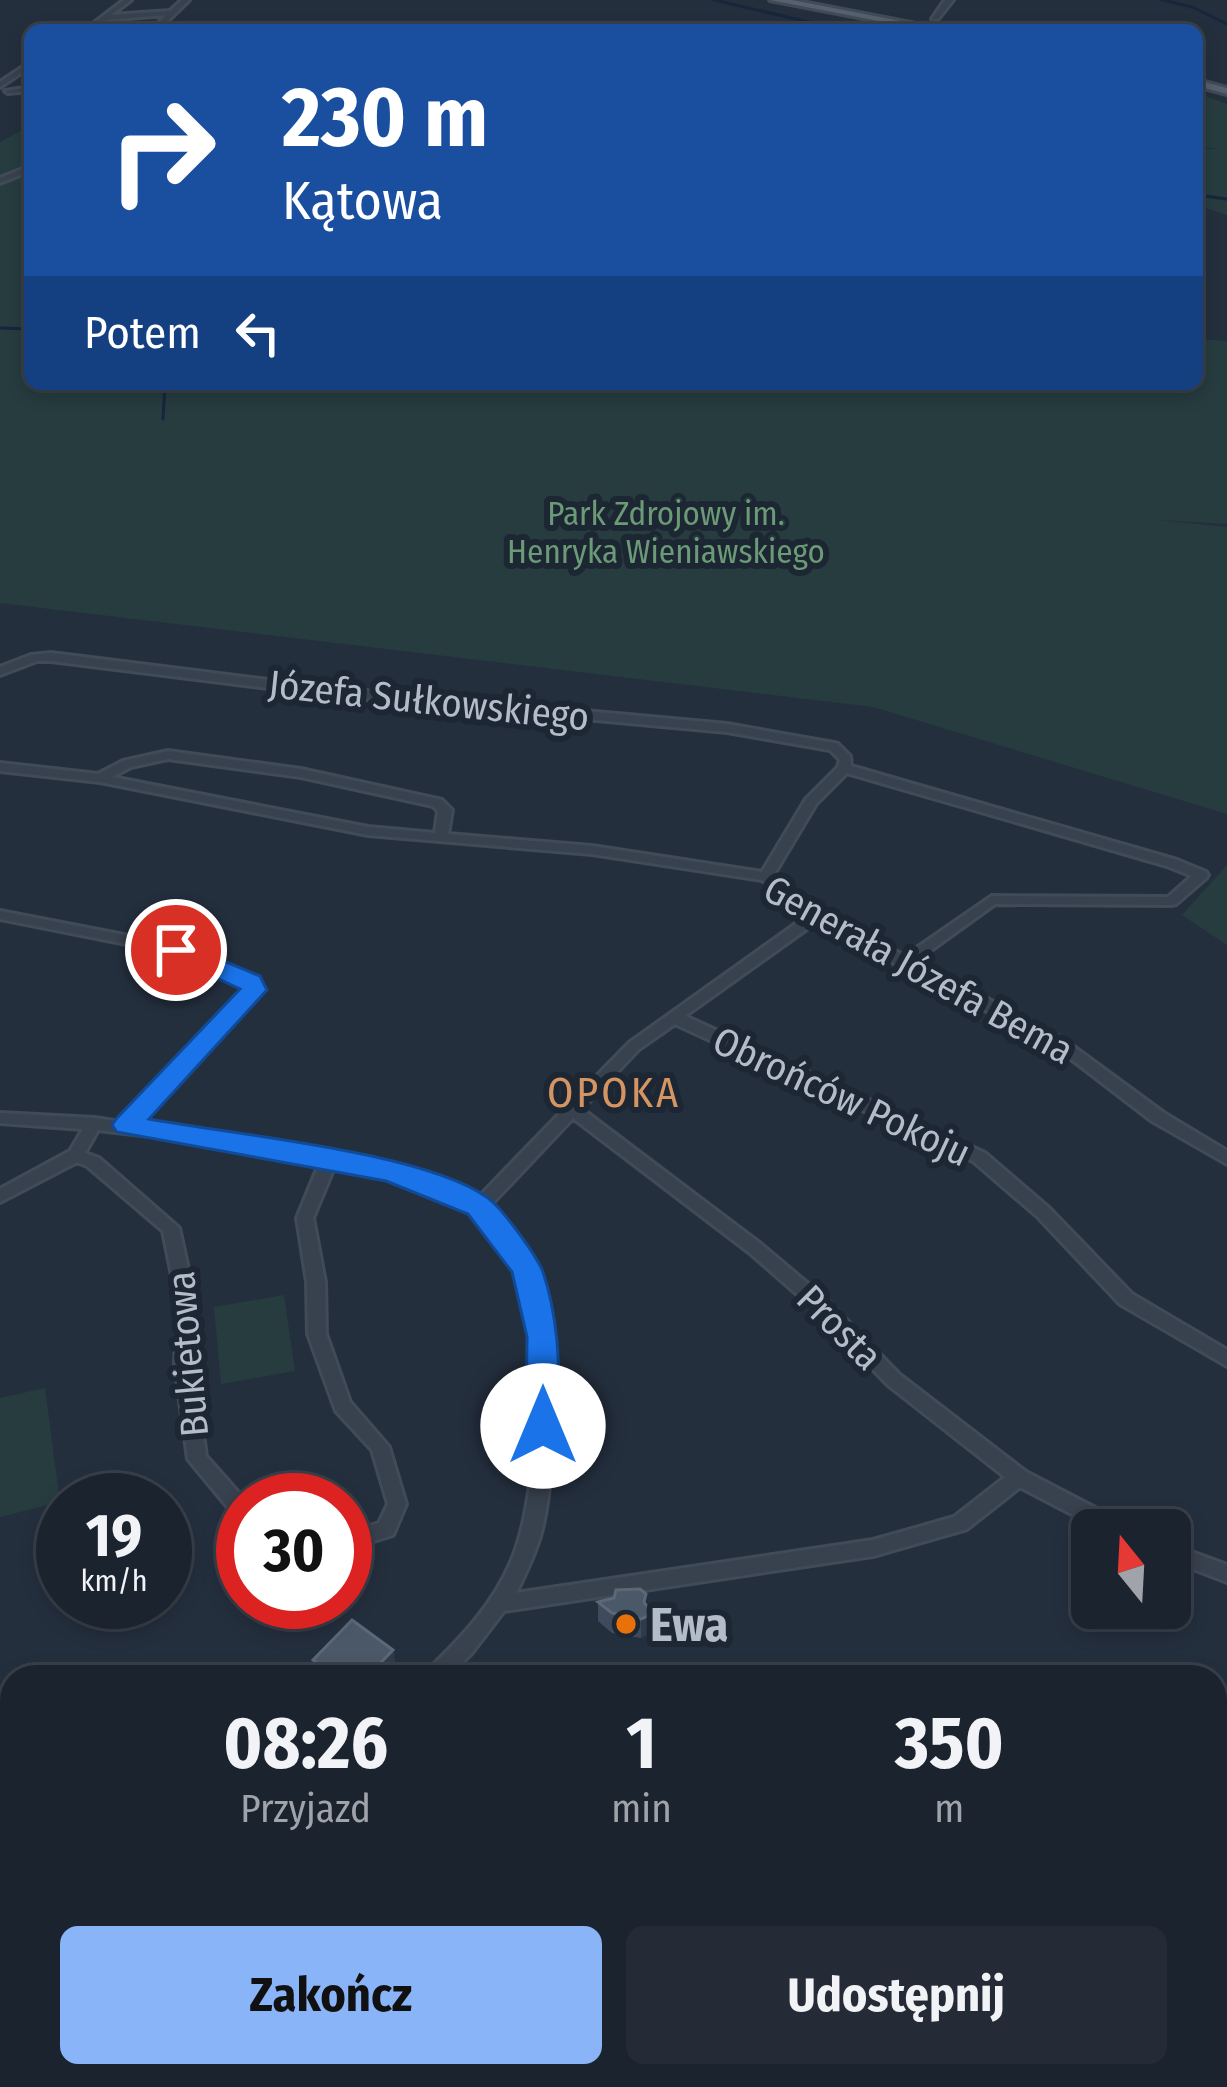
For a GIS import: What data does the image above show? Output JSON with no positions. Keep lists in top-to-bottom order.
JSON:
{
  "streets": {
    "street": [
      "Józefa Sułkowskiego",
      "Generała Józefa Bema",
      "Obrońców Pokoju",
      "Prosta",
      "Bukietowa"
    ]
  },
  "crossings": [
    ["Józefa Sułkowskiego", "Generała Józefa Bema"]
  ],
  "districts": ["OPOKA"],
  "parks": ["Park Zdrojowy im. Henryka Wieniawskiego"],
  "places": ["Ewa"],
  "north": "top",
  "page": {
    "turn": ["230 m", "Kątowa"],
    "then": "Potem",
    "speed": "19 km/h",
    "limit": "30",
    "eta": [
      "08:26",
      "Przyjazd",
      "1",
      "min",
      "350",
      "m"
    ],
    "buttons": ["Zakończ", "Udostępnij"]
  }
}
